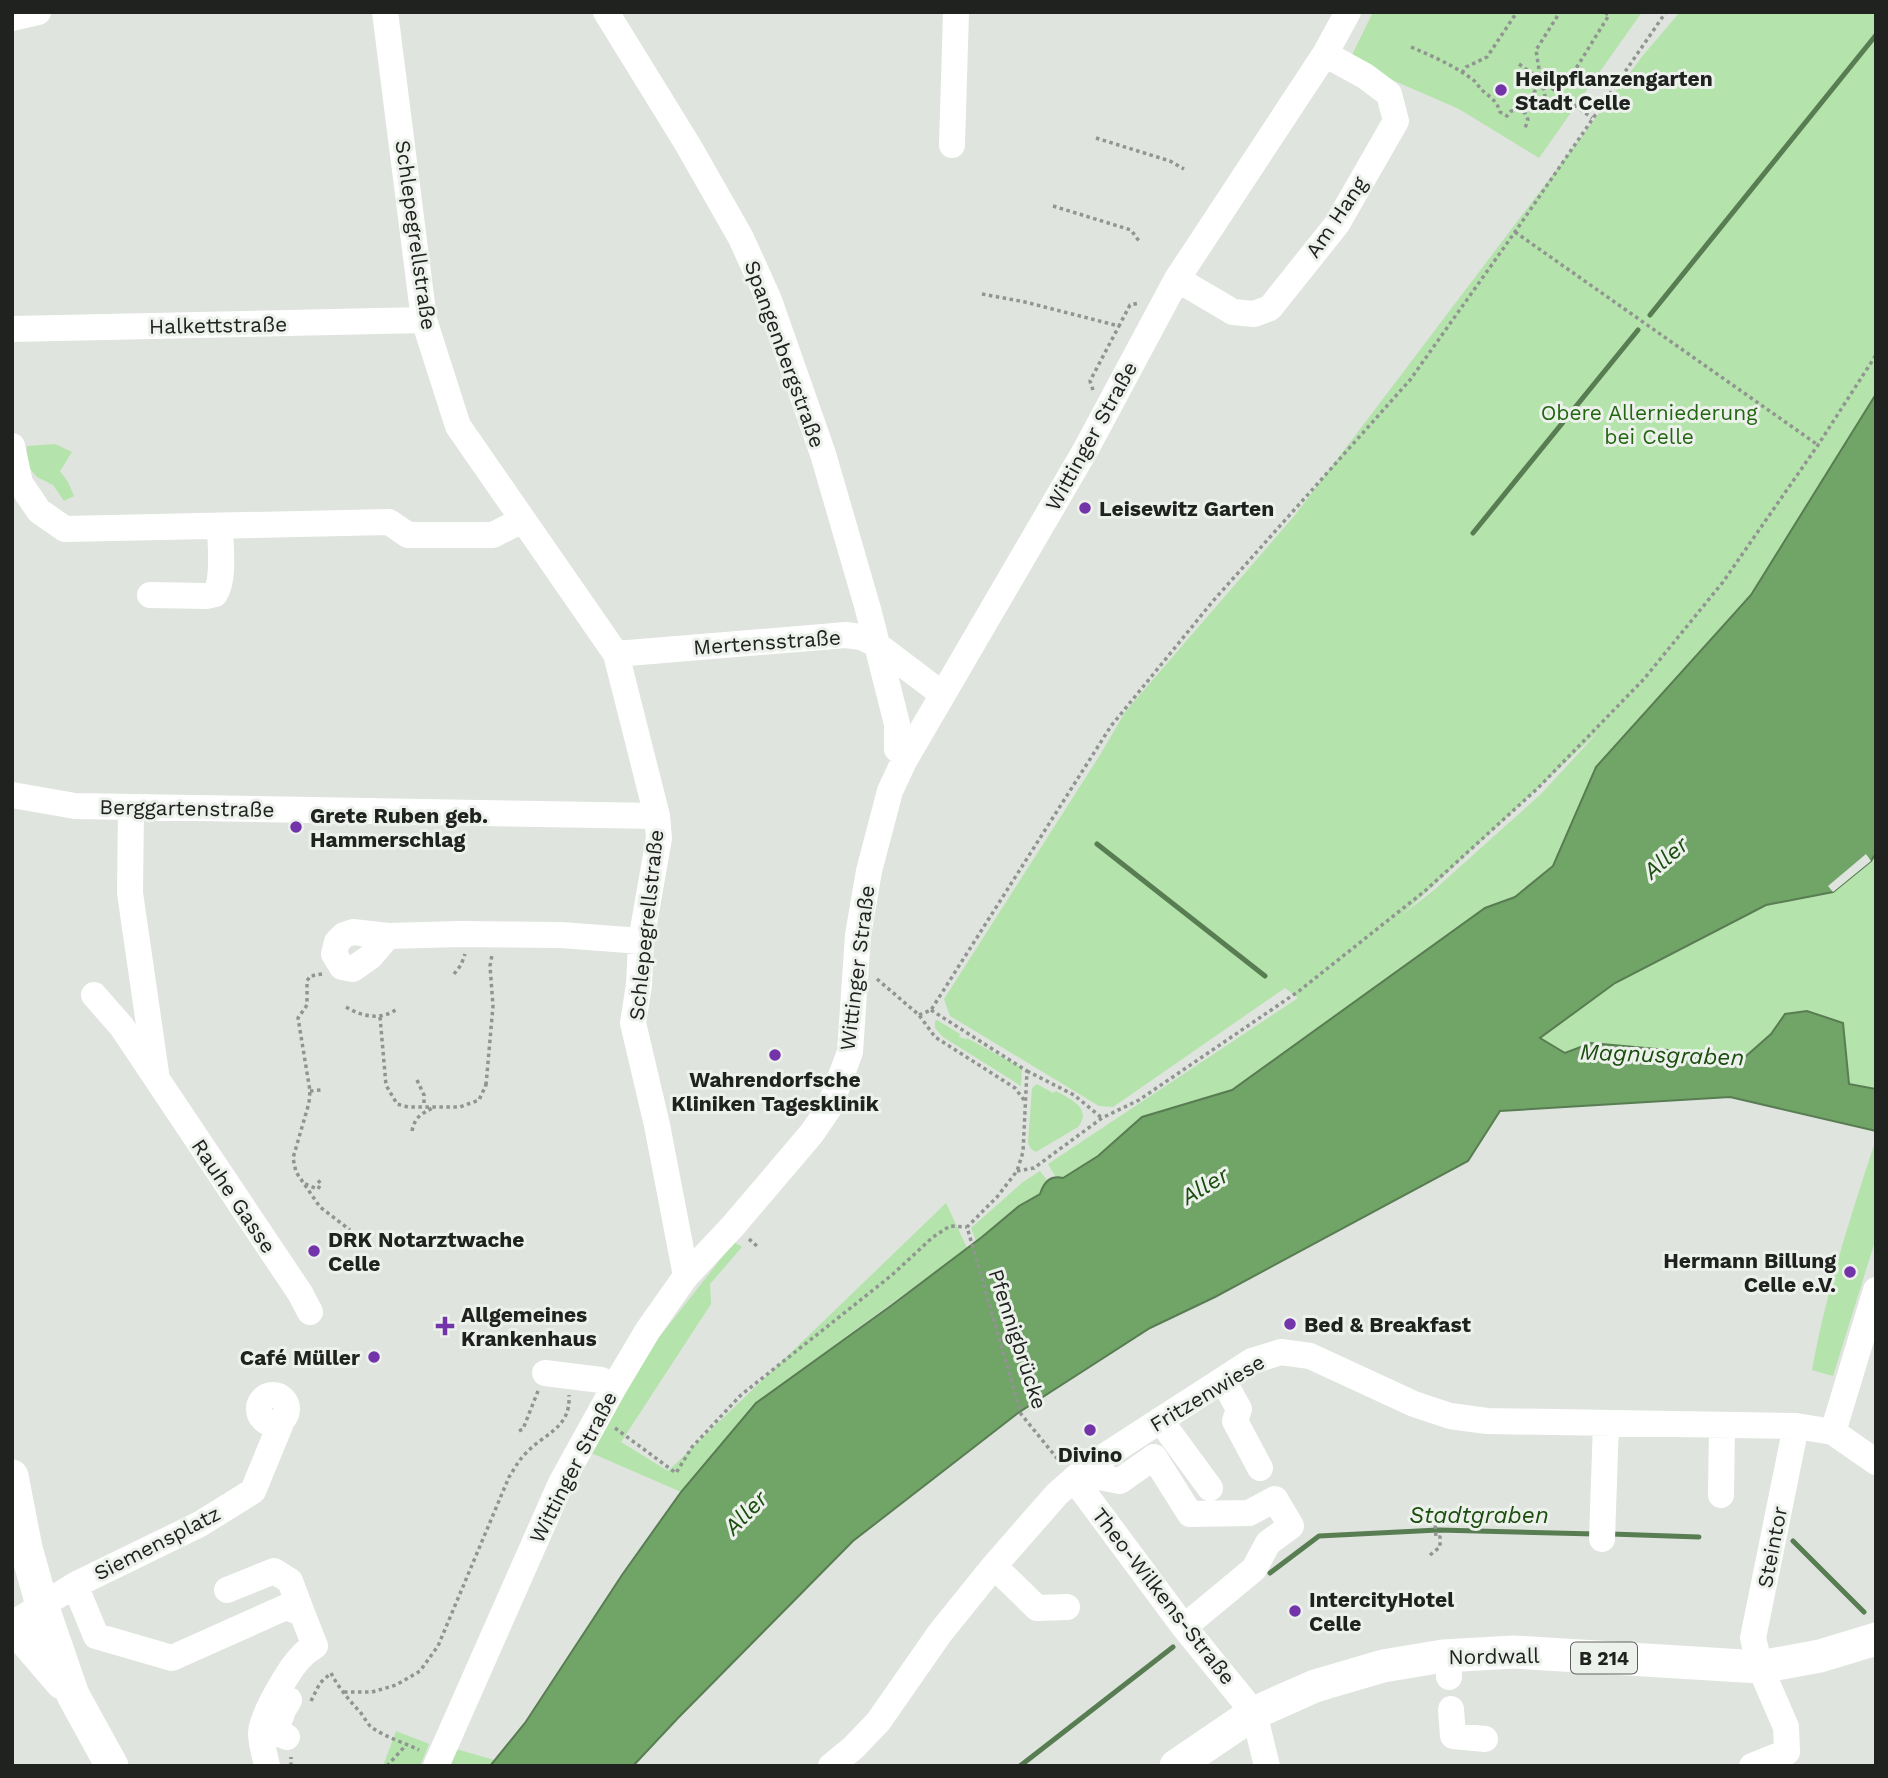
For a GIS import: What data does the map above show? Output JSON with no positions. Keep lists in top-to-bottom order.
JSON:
{
  "streets": {
    "main road": ["Nordwall", "B 214"],
    "street": [
      "Am Hang",
      "Schlepegrellstraße",
      "Halkettstraße",
      "Spangenbergstraße",
      "Wittinger Straße",
      "Mertensstraße",
      "Berggartenstraße",
      "Rauhe Gasse",
      "Fritzenwiese",
      "Siemensplatz",
      "Steintor",
      "Theo-Wilkens-Straße"
    ],
    "path": ["Pfennigbrücke"]
  },
  "crossings": [
    ["Am Hang", "Wittinger Straße"],
    ["Schlepegrellstraße", "Halkettstraße"],
    ["Schlepegrellstraße", "Wittinger Straße"],
    ["Schlepegrellstraße", "Mertensstraße"],
    ["Schlepegrellstraße", "Berggartenstraße"],
    ["Spangenbergstraße", "Mertensstraße"],
    ["Wittinger Straße", "Mertensstraße"],
    ["Berggartenstraße", "Rauhe Gasse"],
    ["Pfennigbrücke", "Fritzenwiese"],
    ["Pfennigbrücke", "Theo-Wilkens-Straße"],
    ["Fritzenwiese", "Steintor"],
    ["Fritzenwiese", "Theo-Wilkens-Straße"],
    ["Steintor", "Nordwall"],
    ["Theo-Wilkens-Straße", "Nordwall"]
  ],
  "water": ["Aller", "Magnusgraben", "Stadtgraben"],
  "parks": ["Obere Allerniederung bei Celle"],
  "places": {
    "other": [
      "Heilpflanzengarten Stadt Celle",
      "Leisewitz Garten",
      "Grete Ruben geb. Hammerschlag",
      "Wahrendorfsche Kliniken Tagesklinik",
      "DRK Notarztwache Celle",
      "Hermann Billung Celle e.V.",
      "Bed & Breakfast",
      "Café Müller",
      "Divino",
      "IntercityHotel Celle"
    ],
    "health": ["Allgemeines Krankenhaus"]
  }
}
